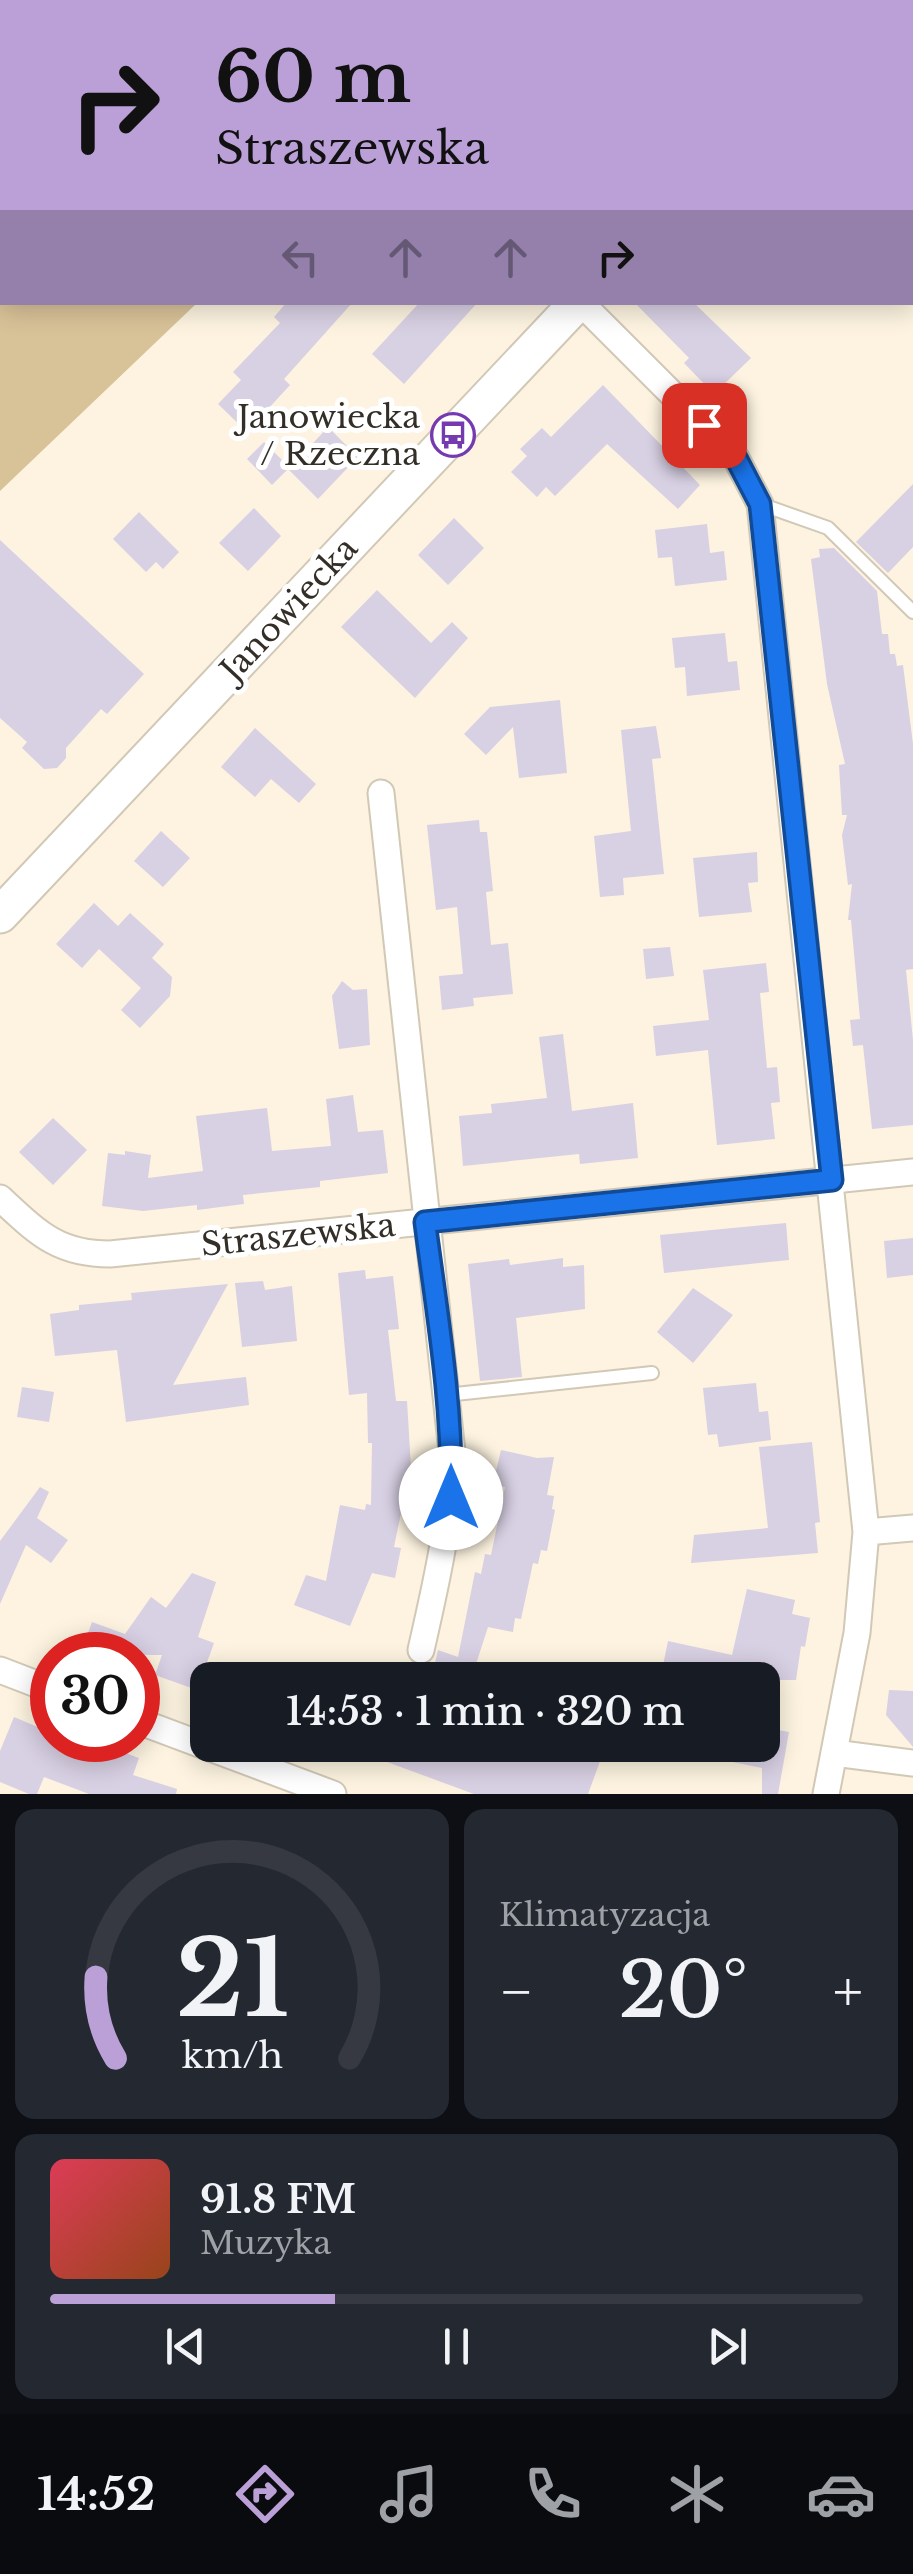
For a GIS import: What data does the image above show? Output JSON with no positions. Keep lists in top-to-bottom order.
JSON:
{
  "streets": {
    "street": ["Janowiecka", "Straszewska"]
  },
  "places": {
    "bus stop": ["Janowiecka / Rzeczna"]
  },
  "page": {
    "turn": ["60 m", "Straszewska"],
    "limit": "30",
    "trip": "14:53 · 1 min · 320 m",
    "tile": "Klimatyzacja",
    "heat": ["−", "20°", "+"],
    "song": ["91.8 FM", "Muzyka"],
    "tabs": "14:52",
    "gauge": ["21", "km/h"]
  }
}
